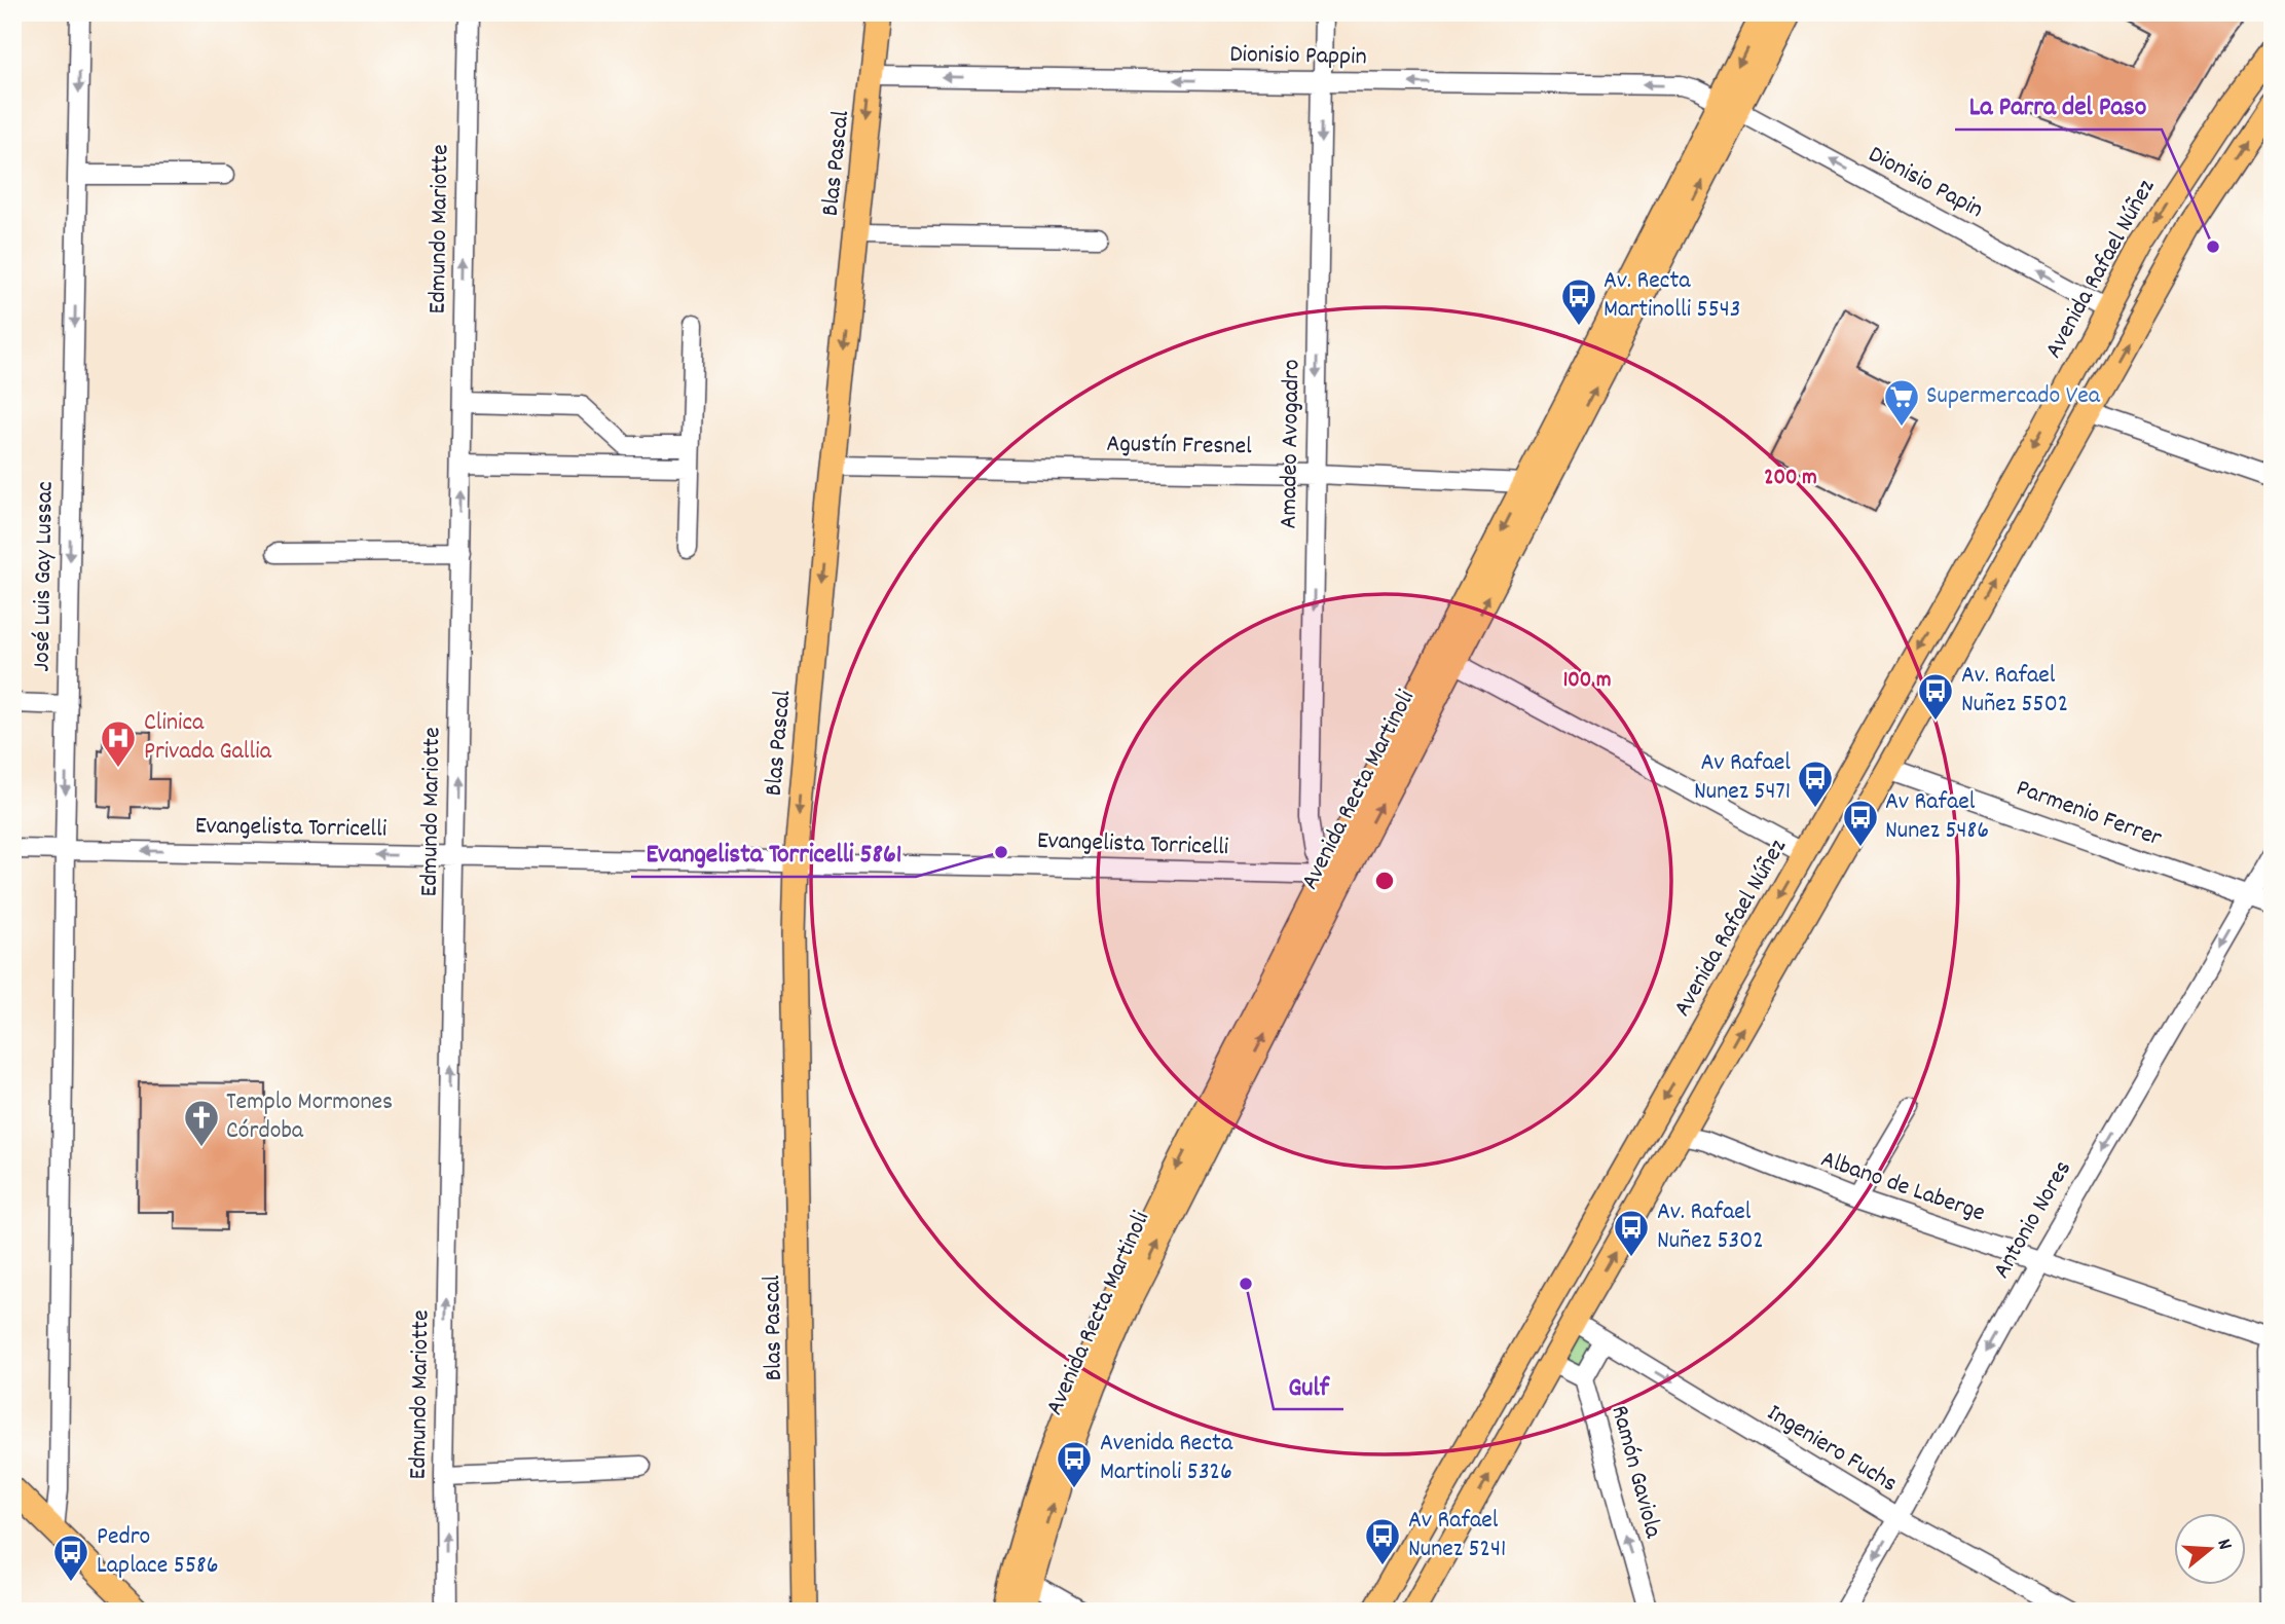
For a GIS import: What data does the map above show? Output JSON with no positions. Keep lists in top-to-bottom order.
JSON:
{
  "streets": {
    "main road": ["Blas Pascal", "Avenida Rafael Núñez", "Avenida Recta Martinoli"],
    "street": [
      "Dionisio Pappin",
      "Dionisio Papin",
      "Edmundo Mariotte",
      "Amadeo Avogadro",
      "Agustín Fresnel",
      "José Luis Gay Lussac",
      "Parmenio Ferrer",
      "Evangelista Torricelli",
      "Albano de Laberge",
      "Antonio Nores",
      "Ingeniero Fuchs",
      "Ramón Gaviola"
    ]
  },
  "crossings": [
    ["Dionisio Pappin", "Blas Pascal"],
    ["Dionisio Pappin", "Dionisio Papin"],
    ["Dionisio Pappin", "Amadeo Avogadro"],
    ["Dionisio Pappin", "Avenida Recta Martinoli"],
    ["Blas Pascal", "Agustín Fresnel"],
    ["Blas Pascal", "Evangelista Torricelli"],
    ["Dionisio Papin", "Avenida Rafael Núñez"],
    ["Dionisio Papin", "Avenida Recta Martinoli"],
    ["Edmundo Mariotte", "Evangelista Torricelli"],
    ["Amadeo Avogadro", "Agustín Fresnel"],
    ["Amadeo Avogadro", "Avenida Recta Martinoli"],
    ["Amadeo Avogadro", "Evangelista Torricelli"],
    ["Agustín Fresnel", "Avenida Recta Martinoli"],
    ["José Luis Gay Lussac", "Evangelista Torricelli"],
    ["Avenida Recta Martinoli", "Evangelista Torricelli"],
    ["Parmenio Ferrer", "Antonio Nores"],
    ["Albano de Laberge", "Antonio Nores"],
    ["Antonio Nores", "Ingeniero Fuchs"]
  ],
  "one_way": [
    "Dionisio Pappin",
    "Blas Pascal",
    "Dionisio Papin",
    "Edmundo Mariotte",
    "Amadeo Avogadro",
    "José Luis Gay Lussac",
    "Antonio Nores",
    "Ingeniero Fuchs",
    "Ramón Gaviola"
  ],
  "places": {
    "other": ["La Parra del Paso", "Evangelista Torricelli 5861", "Gulf"],
    "bus stop": [
      "Av. Recta Martinolli 5543",
      "Av. Rafael Nuñez 5502",
      "Av Rafael Nunez 5471",
      "Av Rafael Nunez 5486",
      "Av. Rafael Nuñez 5302",
      "Avenida Recta Martinoli 5326",
      "Av Rafael Nunez 5241",
      "Pedro Laplace 5586"
    ],
    "supermarket": ["Supermercado Vea"],
    "hospital": ["Clinica Privada Gallia"],
    "church": ["Templo Mormones Córdoba"]
  },
  "north": "right",
  "rings": ["200 m", "100 m"]
}
